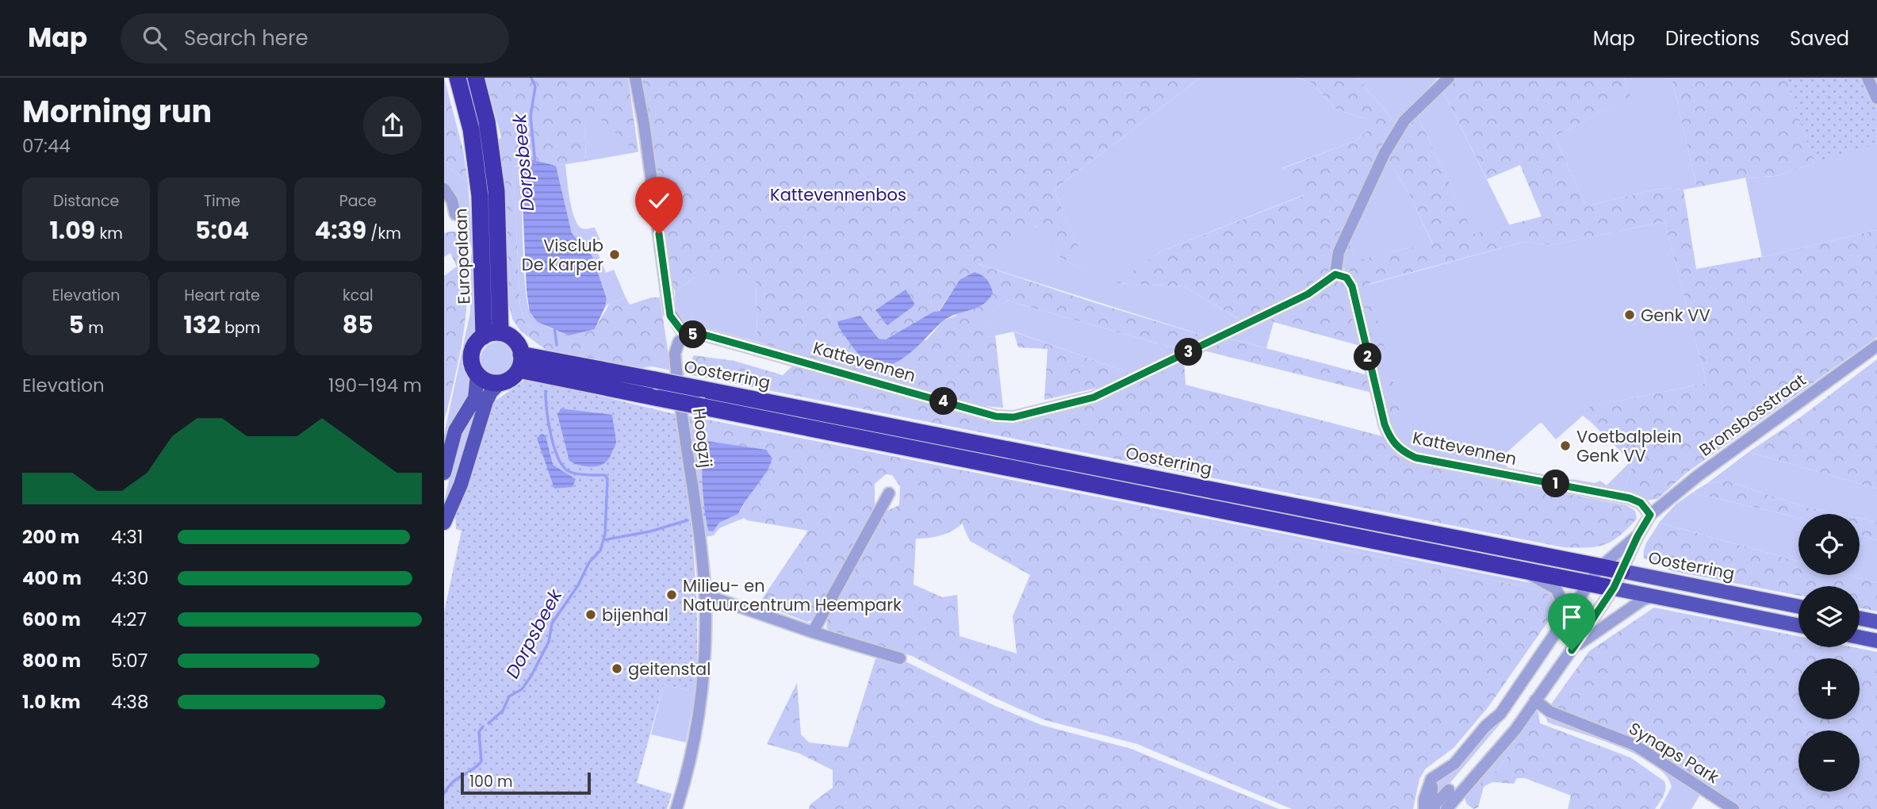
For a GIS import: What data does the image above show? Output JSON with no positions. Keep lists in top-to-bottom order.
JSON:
{
  "streets": {
    "highway": ["Europalaan", "Oosterring"],
    "street": [
      "Kattevennen",
      "Bronsbosstraat",
      "Hoogzij",
      "Synaps Park"
    ]
  },
  "crossings": [
    ["Europalaan", "Oosterring"],
    ["Kattevennen", "Bronsbosstraat"],
    ["Kattevennen", "Hoogzij"]
  ],
  "water": ["Dorpsbeek"],
  "parks": ["Kattevennenbos"],
  "places": [
    "Visclub De Karper",
    "Genk VV",
    "Voetbalplein Genk VV",
    "Milieu- en Natuurcentrum Heempark",
    "bijenhal",
    "geitenstal"
  ],
  "scale_bar": "100 m",
  "page": {
    "header": "Map",
    "search": "Search here",
    "nav": ["Map", "Directions", "Saved"],
    "heading": ["Morning run", "07:44"],
    "stats": [
      ["Distance", "1.09 km"],
      ["Time", "5:04"],
      ["Pace", "4:39 /km"],
      ["Elevation", "5 m"],
      ["Heart rate", "132 bpm"],
      ["kcal", "85"]
    ],
    "pins": [
      "5",
      "3",
      "2",
      "4",
      "1"
    ],
    "chart": ["Elevation", "190–194 m"],
    "map_buttons": ["+", "−"],
    "list": [
      {
        "name": "200 m",
        "note": "4:31"
      },
      {
        "name": "400 m",
        "note": "4:30"
      },
      {
        "name": "600 m",
        "note": "4:27"
      },
      {
        "name": "800 m",
        "note": "5:07"
      },
      {
        "name": "1.0 km",
        "note": "4:38"
      }
    ],
    "scale": "100 m"
  }
}
